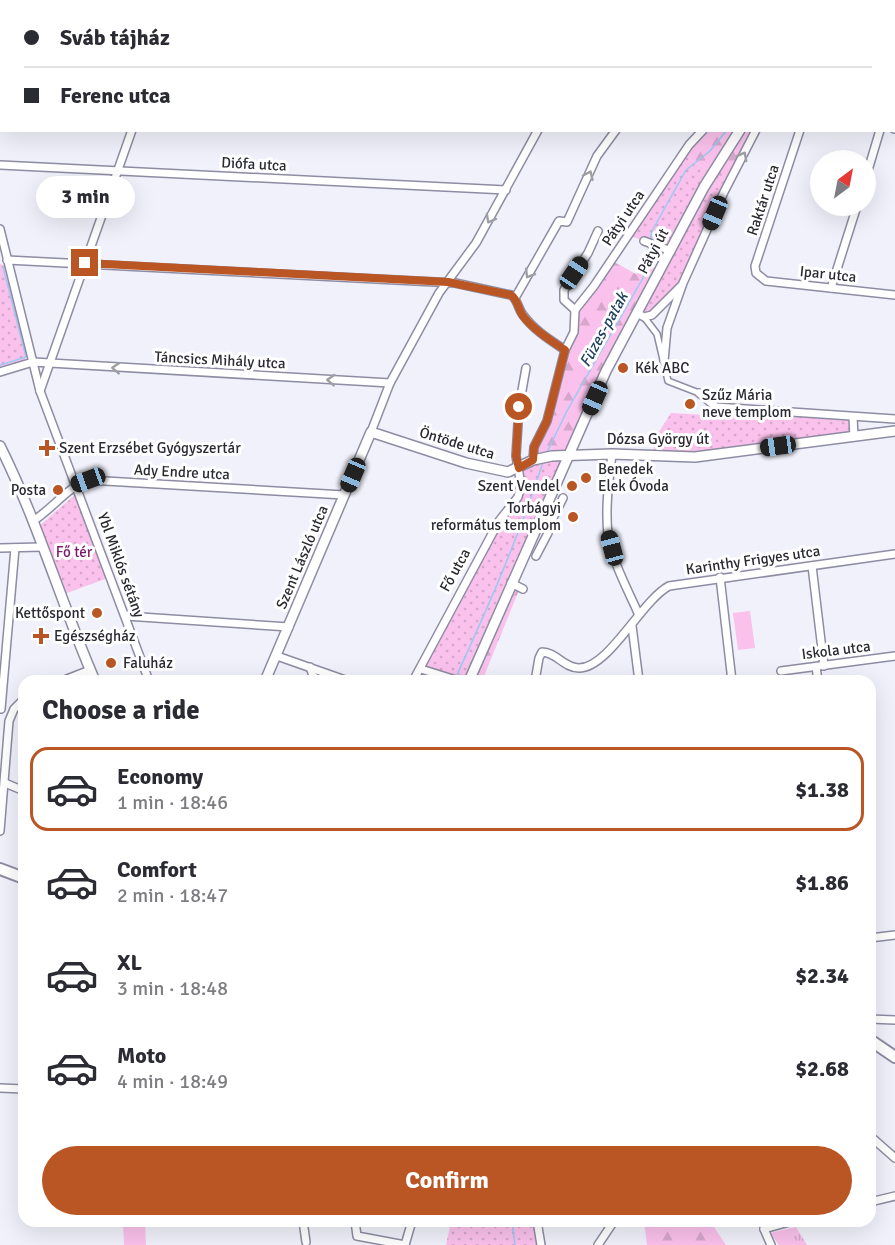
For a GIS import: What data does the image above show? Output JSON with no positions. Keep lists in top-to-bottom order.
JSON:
{
  "streets": {
    "street": [
      "Diófa utca",
      "Raktár utca",
      "Pátyi utca",
      "Pátyi út",
      "Ipar utca",
      "Táncsics Mihály utca",
      "Dózsa György út",
      "Öntöde utca",
      "Ady Endre utca",
      "Szent László utca",
      "Karinthy Frigyes utca",
      "Ybl Miklós sétány",
      "Fő utca",
      "Iskola utca"
    ]
  },
  "crossings": [
    ["Diófa utca", "Szent László utca"],
    ["Raktár utca", "Ipar utca"],
    ["Pátyi utca", "Öntöde utca"],
    ["Pátyi út", "Dózsa György út"],
    ["Pátyi út", "Öntöde utca"],
    ["Táncsics Mihály utca", "Szent László utca"],
    ["Táncsics Mihály utca", "Ybl Miklós sétány"],
    ["Dózsa György út", "Öntöde utca"],
    ["Öntöde utca", "Szent László utca"],
    ["Öntöde utca", "Fő utca"],
    ["Ady Endre utca", "Szent László utca"],
    ["Ady Endre utca", "Ybl Miklós sétány"]
  ],
  "one_way": ["Táncsics Mihály utca"],
  "water": ["Füzes-patak"],
  "parks": ["Fő tér"],
  "places": {
    "other": [
      "Kék ABC",
      "Szűz Mária neve templom",
      "Benedek Elek Óvoda",
      "Szent Vendel",
      "Posta",
      "Torbágyi református templom",
      "Kettőspont",
      "Faluház"
    ],
    "health": ["Szent Erzsébet Gyógyszertár", "Egészségház"]
  },
  "north": "top right",
  "page": {
    "banner": ["Sváb tájház", "Ferenc utca"],
    "bubble": "3 min",
    "heading": "Choose a ride",
    "list": [
      {
        "name": "Economy",
        "note": "1 min · 18:46",
        "value": "$1.38"
      },
      {
        "name": "Comfort",
        "note": "2 min · 18:47",
        "value": "$1.86"
      },
      {
        "name": "XL",
        "note": "3 min · 18:48",
        "value": "$2.34"
      },
      {
        "name": "Moto",
        "note": "4 min · 18:49",
        "value": "$2.68"
      }
    ],
    "buttons": "Confirm"
  }
}
